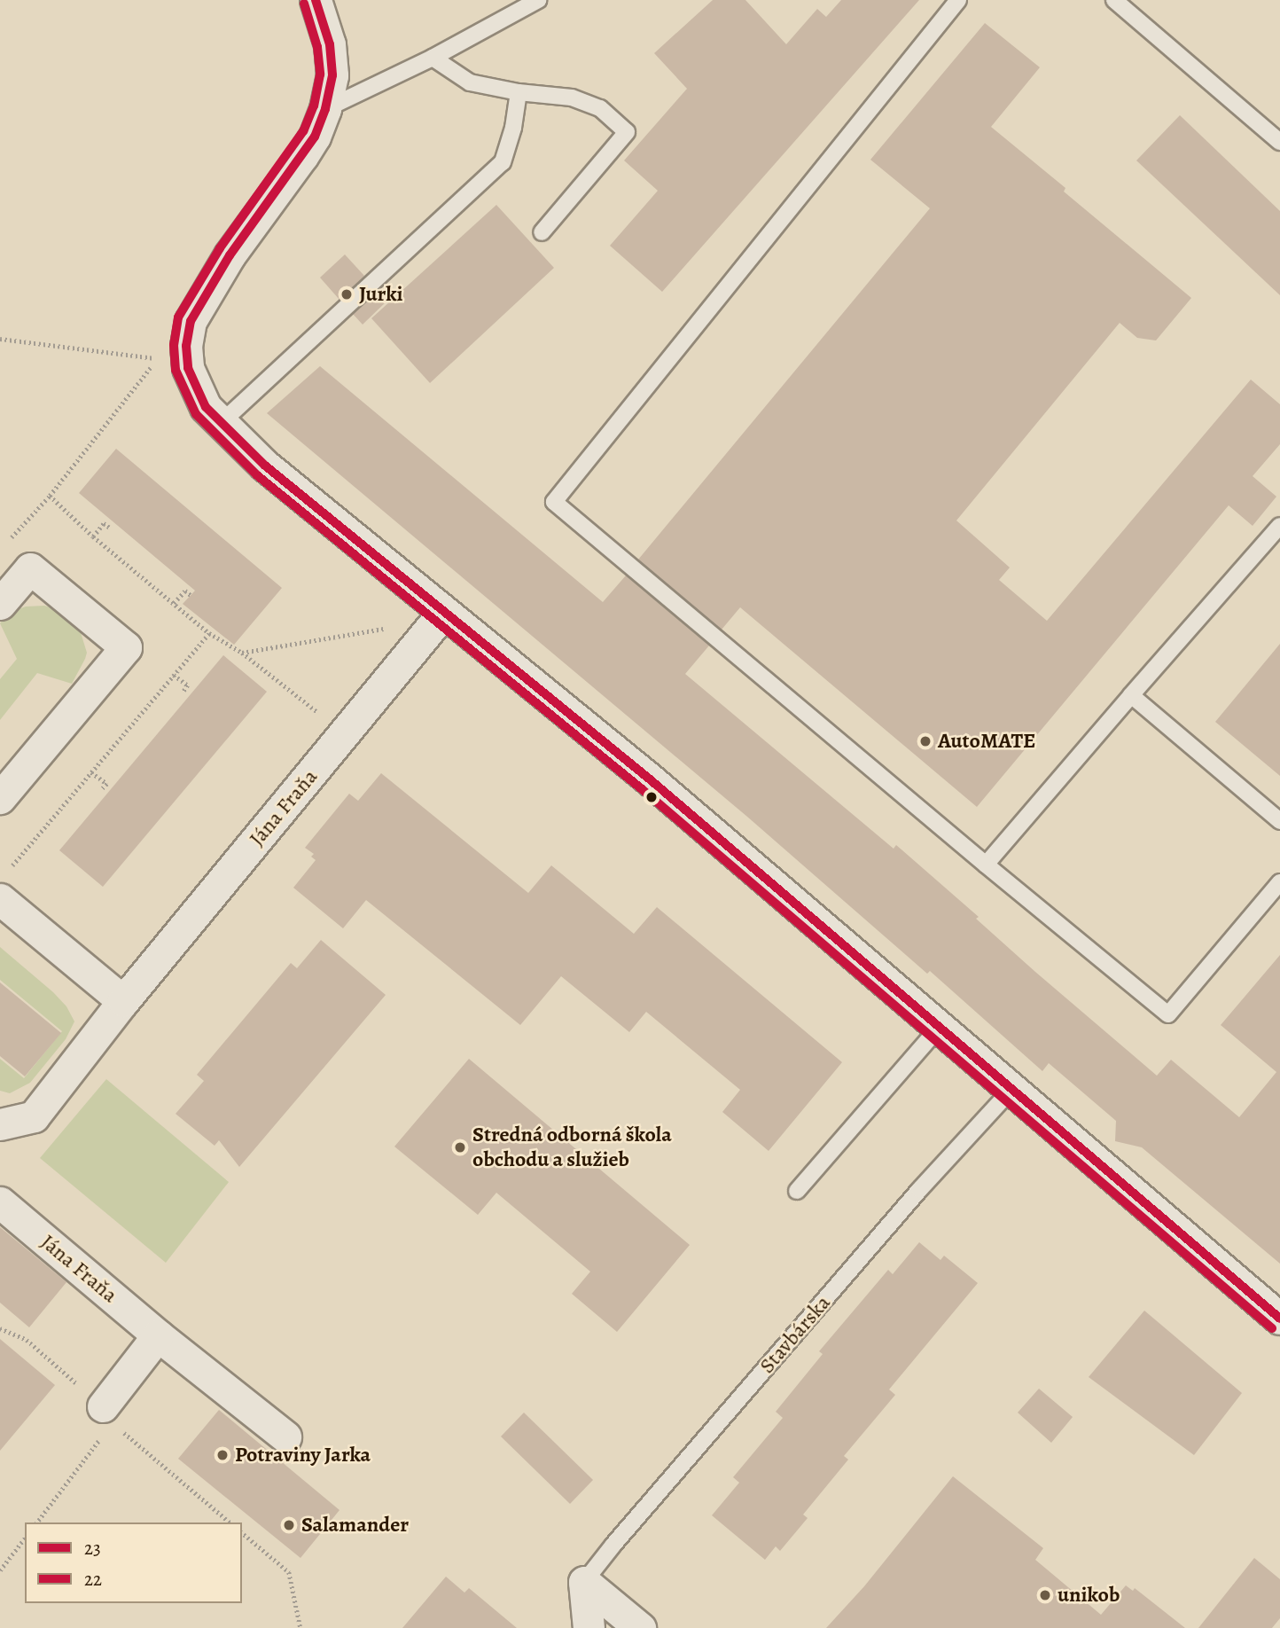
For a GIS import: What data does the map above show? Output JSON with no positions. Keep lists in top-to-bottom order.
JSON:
{
  "streets": {
    "street": ["Jána Fraňa"],
    "lane": ["Stavbárska"]
  },
  "places": [
    "Jurki",
    "AutoMATE",
    "Stredná odborná škola obchodu a služieb",
    "Potraviny Jarka",
    "Salamander",
    "unikob"
  ],
  "lines": ["transit line 23", "transit line 22"],
  "legend": ["23", "22"]
}
